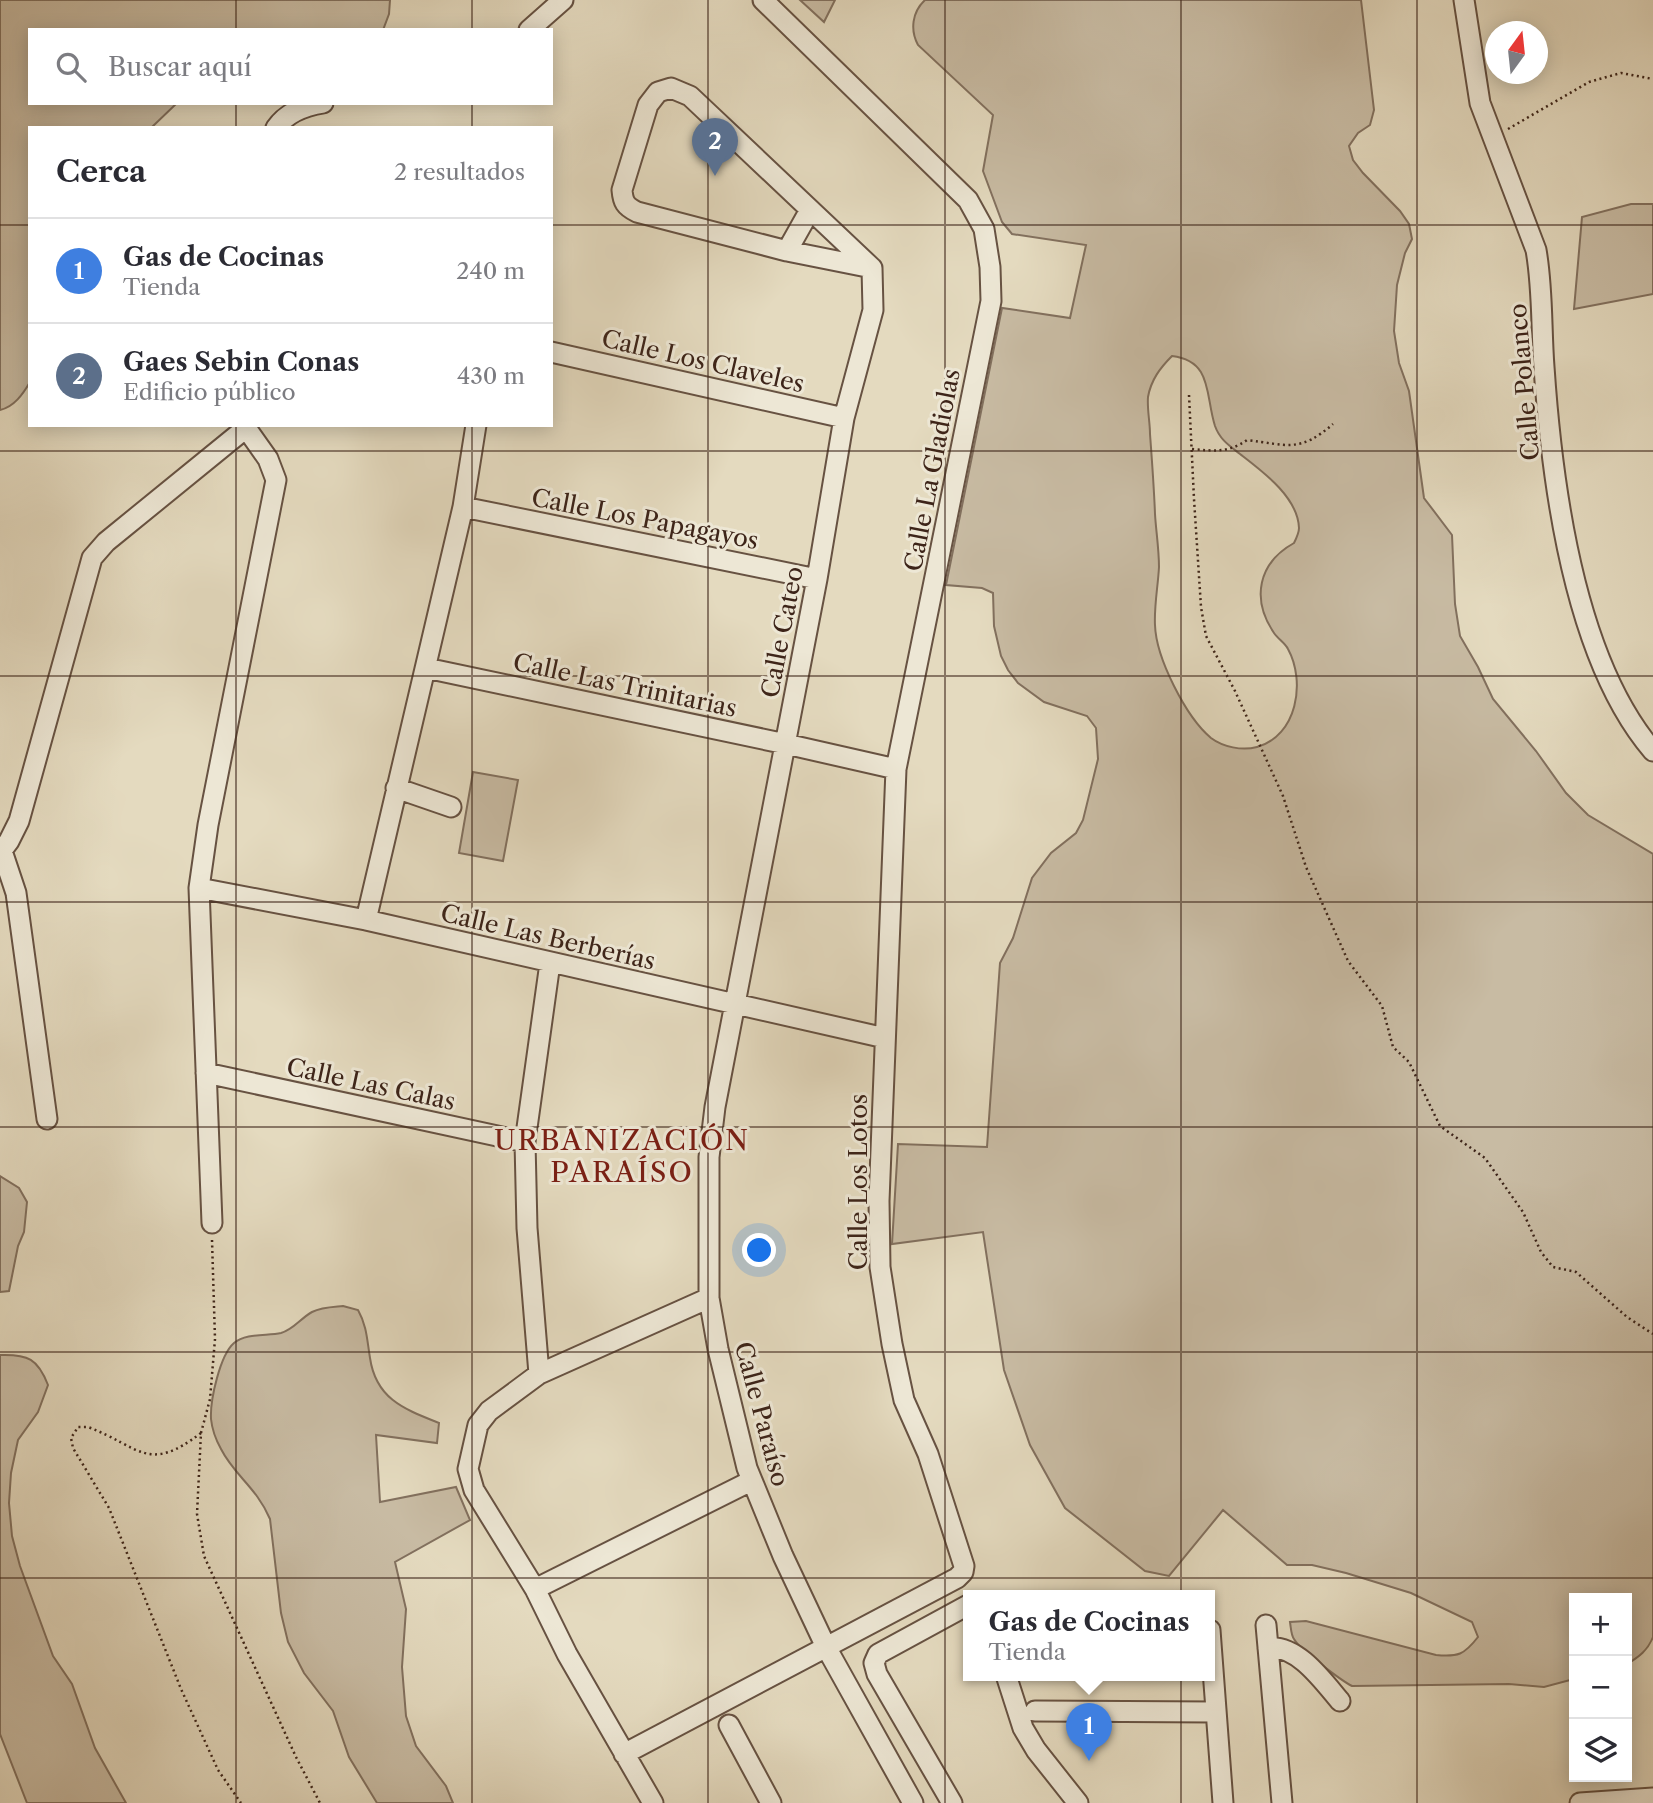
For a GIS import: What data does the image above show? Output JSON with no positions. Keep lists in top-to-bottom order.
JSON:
{
  "streets": {
    "street": [
      "Calle Los Claveles",
      "Calle Polanco",
      "Calle La Gladiolas",
      "Calle Los Papagayos",
      "Calle Cateo",
      "Calle Las Trinitarias",
      "Calle Las Berberías",
      "Calle Las Calas",
      "Calle Los Lotos",
      "Calle Paraíso"
    ]
  },
  "crossings": [
    ["Calle Los Claveles", "Calle Cateo"],
    ["Calle La Gladiolas", "Calle Las Trinitarias"],
    ["Calle La Gladiolas", "Calle Las Berberías"],
    ["Calle La Gladiolas", "Calle Los Lotos"],
    ["Calle Los Papagayos", "Calle Cateo"],
    ["Calle Cateo", "Calle Las Trinitarias"],
    ["Calle Cateo", "Calle Las Berberías"],
    ["Calle Cateo", "Calle Paraíso"],
    ["Calle Las Berberías", "Calle Los Lotos"],
    ["Calle Las Berberías", "Calle Paraíso"],
    ["Calle Los Lotos", "Calle Paraíso"]
  ],
  "districts": ["URBANIZACIÓN PARAÍSO"],
  "north": "top",
  "page": {
    "search": "Buscar aquí",
    "pins": ["2", "1"],
    "heading": ["Cerca", "2 resultados"],
    "list": [
      {
        "mark": "1",
        "name": "Gas de Cocinas",
        "note": "Tienda",
        "value": "240 m"
      },
      {
        "mark": "2",
        "name": "Gaes Sebin Conas",
        "note": "Edificio público",
        "value": "430 m"
      }
    ],
    "popup": ["Gas de Cocinas", "Tienda"],
    "map_buttons": ["+", "−"]
  }
}
